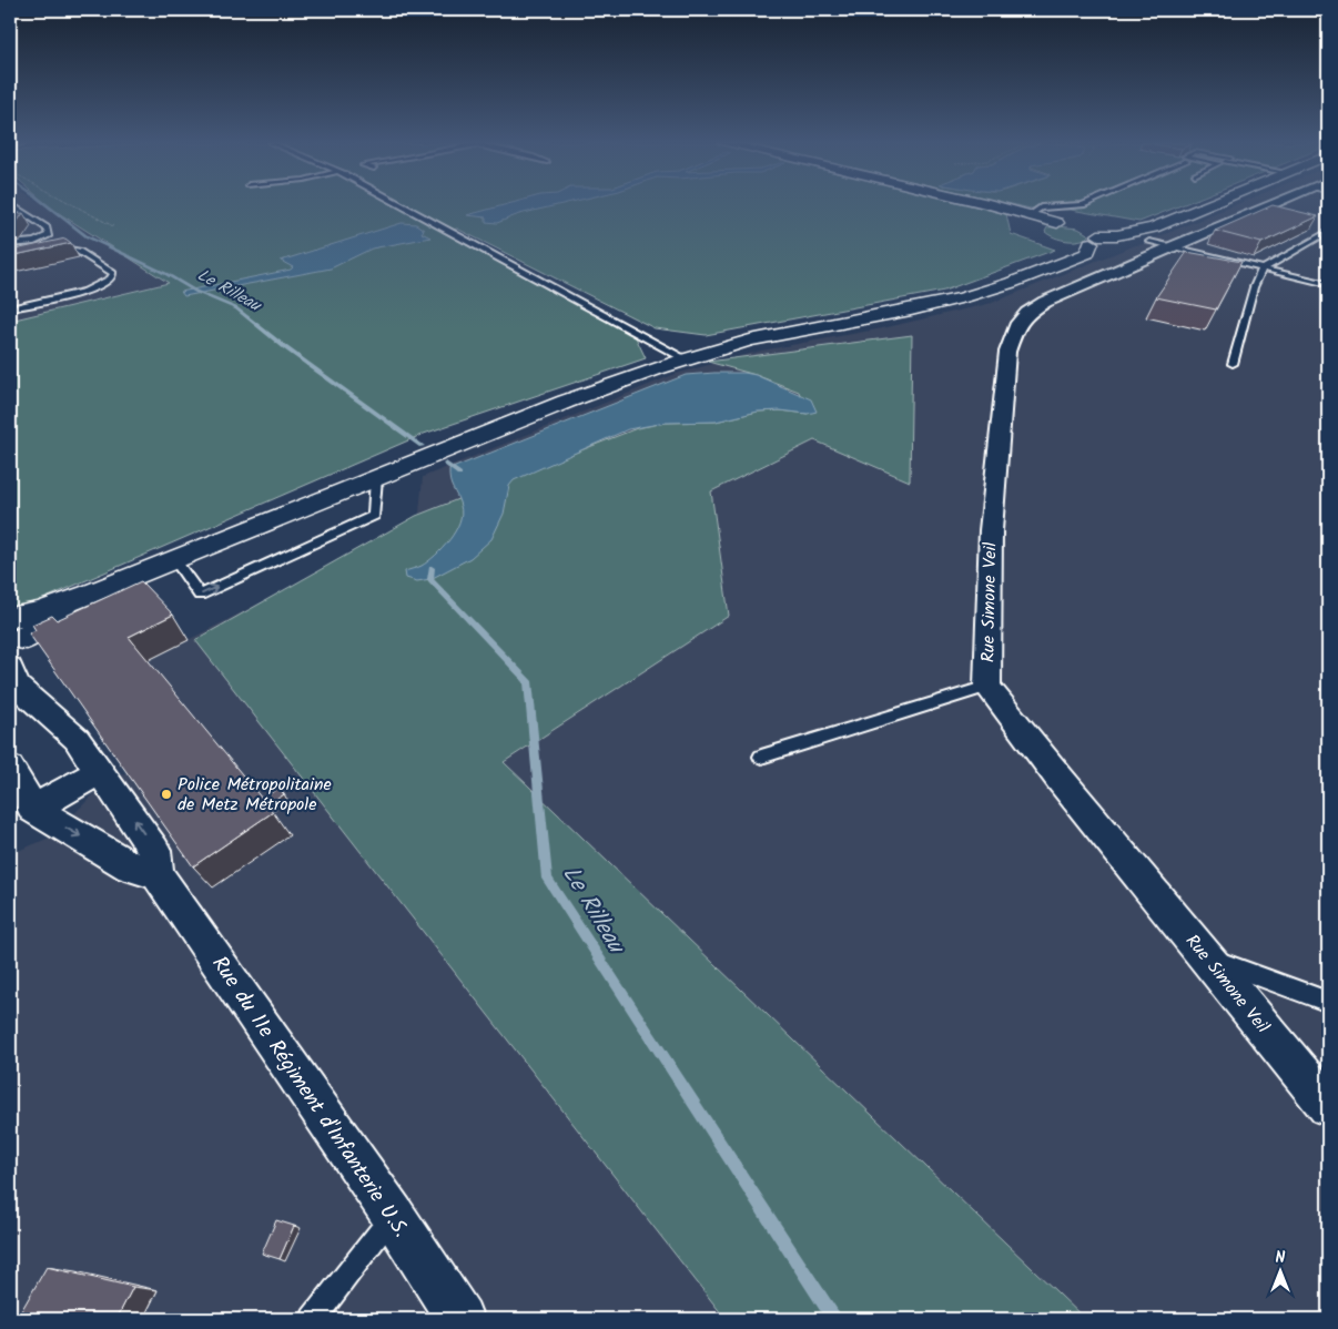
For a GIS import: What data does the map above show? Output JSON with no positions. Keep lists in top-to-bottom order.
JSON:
{
  "streets": {
    "street": ["Rue Simone Veil", "Rue du 11e Régiment d'Infanterie U.S."]
  },
  "water": ["Le Rilleau"],
  "places": ["Police Métropolitaine de Metz Métropole"],
  "north": "top"
}
